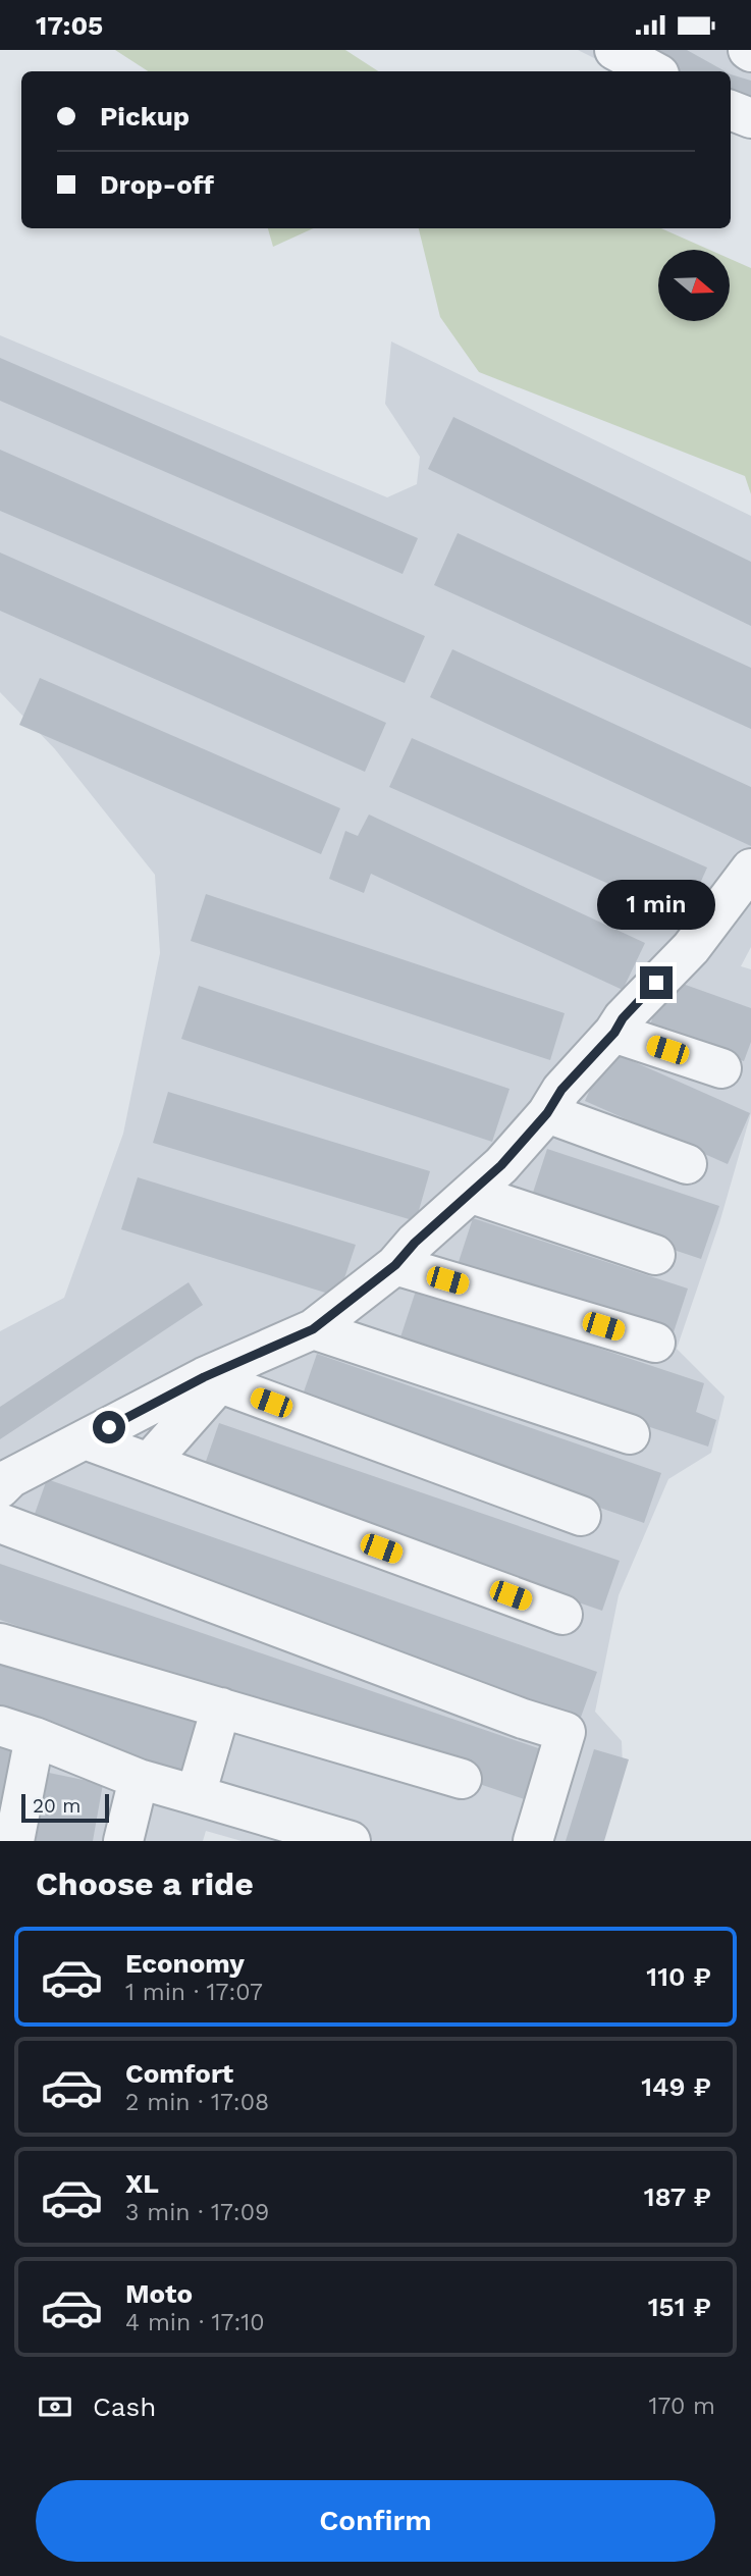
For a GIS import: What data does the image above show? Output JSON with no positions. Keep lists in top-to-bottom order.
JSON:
{
  "scale_bar": "20 m",
  "north": "right",
  "page": {
    "status": "17:05",
    "banner": ["Pickup", "Drop-off"],
    "bubble": "1 min",
    "scale": "20 m",
    "heading": "Choose a ride",
    "list": [
      {
        "name": "Economy",
        "note": "1 min · 17:07",
        "value": "110 ₽"
      },
      {
        "name": "Comfort",
        "note": "2 min · 17:08",
        "value": "149 ₽"
      },
      {
        "name": "XL",
        "note": "3 min · 17:09",
        "value": "187 ₽"
      },
      {
        "name": "Moto",
        "note": "4 min · 17:10",
        "value": "151 ₽"
      }
    ],
    "pay": ["Cash", "170 m"],
    "buttons": "Confirm"
  }
}
